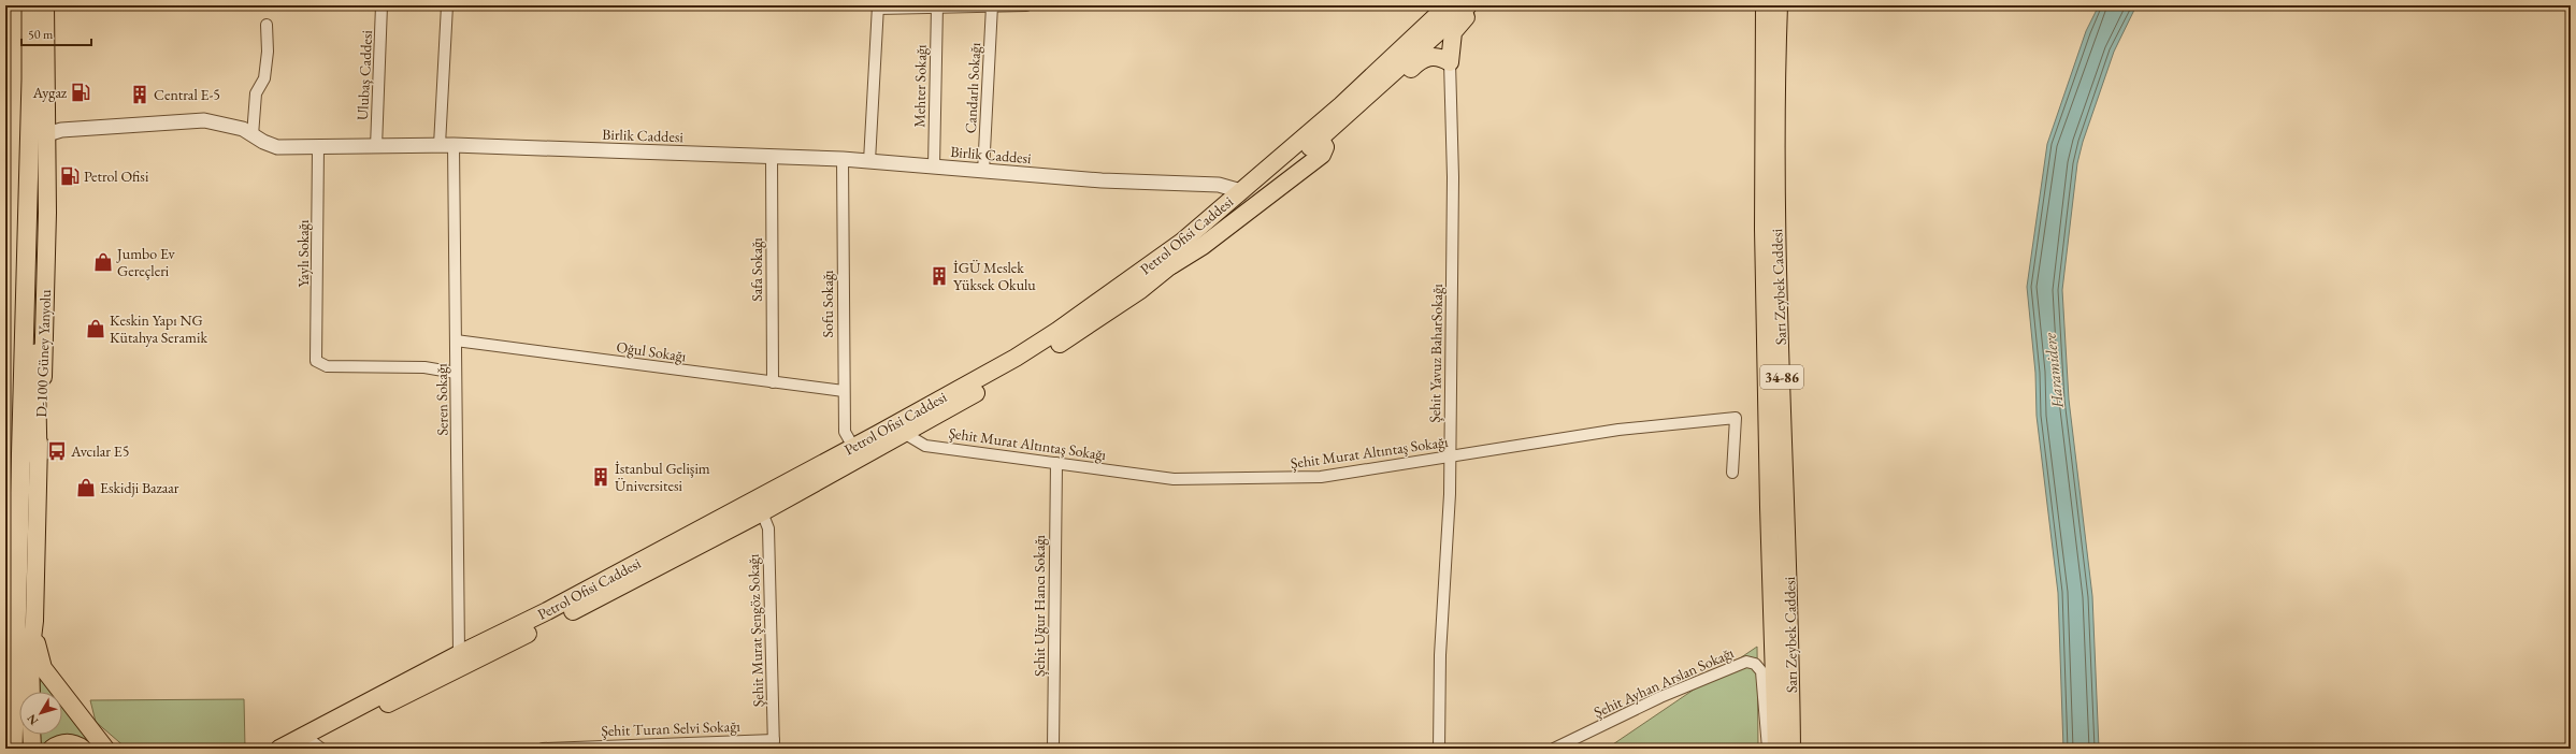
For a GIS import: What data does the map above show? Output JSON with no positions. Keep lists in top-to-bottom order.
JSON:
{
  "streets": {
    "main road": [
      "Petrol Ofisi Caddesi",
      "Sarı Zeybek Caddesi",
      "D-100 Güney Yanyolu",
      "34-86"
    ],
    "street": [
      "Ulubaş Caddesi",
      "Mehter Sokağı",
      "Candarlı Sokağı",
      "Birlik Caddesi",
      "Yaylı Sokağı",
      "Safa Sokağı",
      "Sofu Sokağı",
      "Oğul Sokağı",
      "Şehit Yavuz BaharSokağı",
      "Seren Sokağı",
      "Şehit Murat Altıntaş Sokağı",
      "Şehit Uğur Hancı Sokağı",
      "Şehit Murat Şengöz Sokağı",
      "Şehit Ayhan Arslan Sokağı",
      "Şehit Turan Selvi Sokağı"
    ]
  },
  "crossings": [
    ["Ulubaş Caddesi", "Birlik Caddesi"],
    ["Mehter Sokağı", "Birlik Caddesi"],
    ["Candarlı Sokağı", "Birlik Caddesi"],
    ["Birlik Caddesi", "Petrol Ofisi Caddesi"],
    ["Birlik Caddesi", "Yaylı Sokağı"],
    ["Birlik Caddesi", "Safa Sokağı"],
    ["Birlik Caddesi", "Sofu Sokağı"],
    ["Birlik Caddesi", "D-100 Güney Yanyolu"],
    ["Birlik Caddesi", "Seren Sokağı"],
    ["Petrol Ofisi Caddesi", "Sofu Sokağı"],
    ["Petrol Ofisi Caddesi", "Seren Sokağı"],
    ["Petrol Ofisi Caddesi", "Şehit Murat Altıntaş Sokağı"],
    ["Petrol Ofisi Caddesi", "Şehit Murat Şengöz Sokağı"],
    ["Yaylı Sokağı", "Seren Sokağı"],
    ["Safa Sokağı", "Oğul Sokağı"],
    ["Sofu Sokağı", "Oğul Sokağı"],
    ["Oğul Sokağı", "Seren Sokağı"],
    ["Şehit Yavuz BaharSokağı", "Şehit Murat Altıntaş Sokağı"],
    ["Şehit Murat Altıntaş Sokağı", "Şehit Uğur Hancı Sokağı"],
    ["Şehit Murat Şengöz Sokağı", "Şehit Turan Selvi Sokağı"]
  ],
  "water": ["Haramidere"],
  "places": {
    "fuel station": ["Aygaz", "Petrol Ofisi"],
    "building": ["Central E-5", "İGÜ Meslek Yüksek Okulu", "İstanbul Gelişim Üniversitesi"],
    "shop": ["Jumbo Ev Gereçleri", "Keskin Yapı NG Kütahya Seramik", "Eskidji Bazaar"],
    "bus stop": ["Avcılar E5"]
  },
  "scale_bar": "50 m",
  "north": "bottom left"
}
